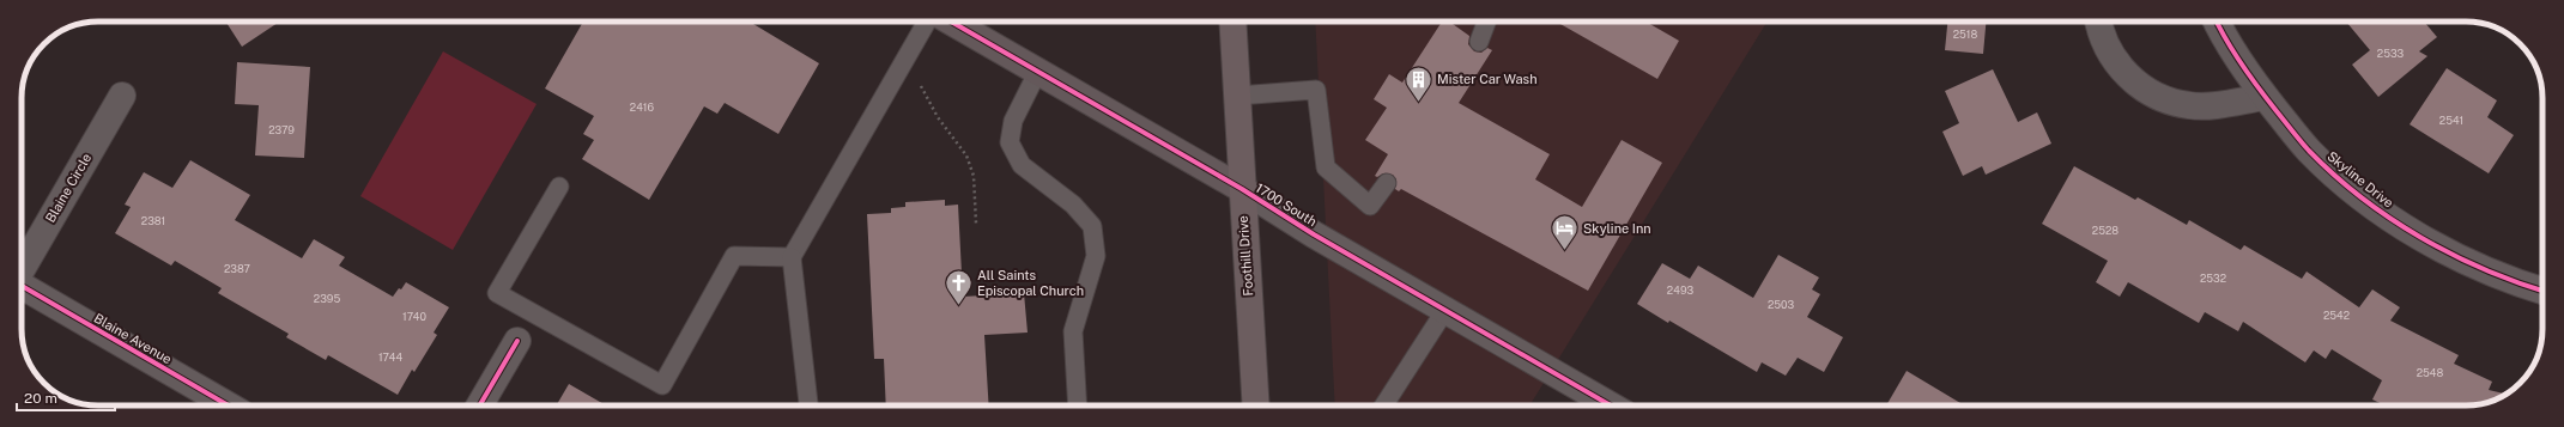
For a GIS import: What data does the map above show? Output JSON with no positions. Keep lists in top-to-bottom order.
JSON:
{
  "streets": {
    "main road": ["Foothill Drive"],
    "street": [
      "Skyline Drive",
      "Blaine Circle",
      "1700 South",
      "Blaine Avenue"
    ]
  },
  "crossings": [
    ["1700 South", "Foothill Drive"]
  ],
  "places": {
    "building": ["Mister Car Wash"],
    "hotel": ["Skyline Inn"],
    "church": ["All Saints Episcopal Church"]
  },
  "house_numbers": [
    "2518",
    "2533",
    "2416",
    "2541",
    "2379",
    "2381",
    "2528",
    "2387",
    "2532",
    "2493",
    "2395",
    "2503",
    "2542",
    "1740",
    "1744",
    "2548"
  ],
  "scale_bar": "20 m"
}
